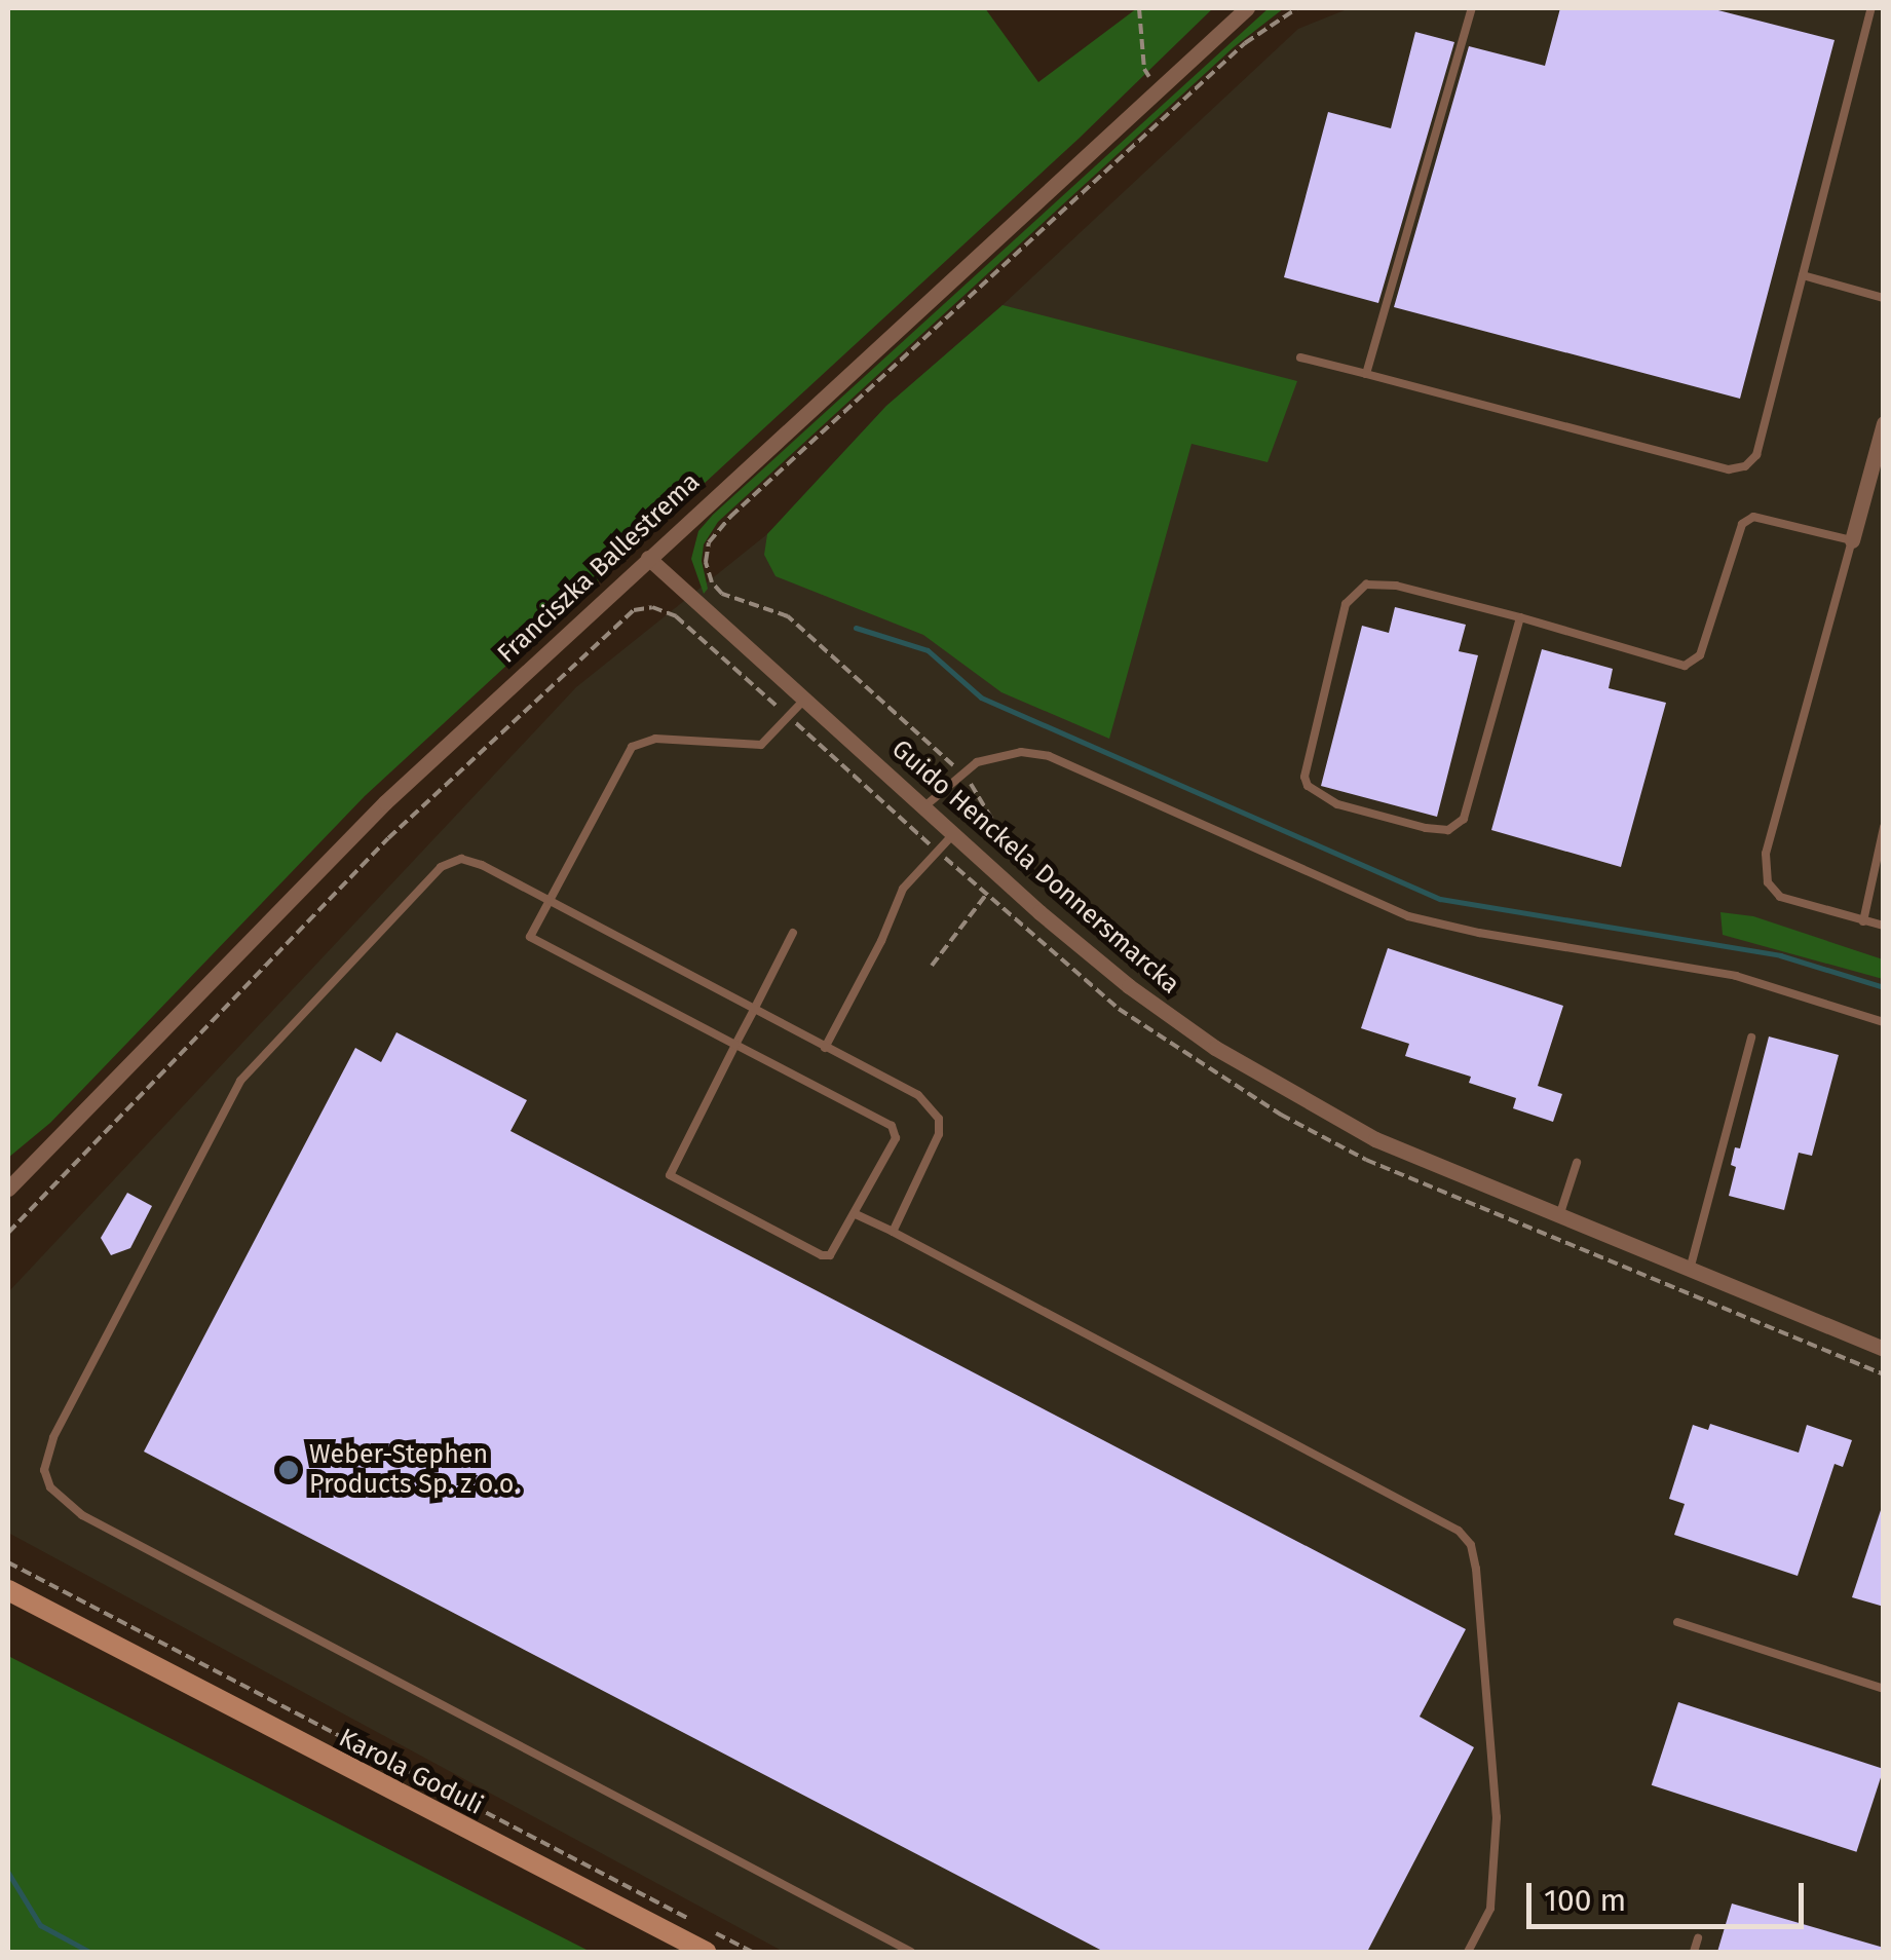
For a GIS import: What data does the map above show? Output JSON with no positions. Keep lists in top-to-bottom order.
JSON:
{
  "streets": {
    "street": ["Franciszka Ballestrema", "Guido Henckela Donnersmarcka", "Karola Goduli"]
  },
  "crossings": [
    ["Franciszka Ballestrema", "Guido Henckela Donnersmarcka"]
  ],
  "places": ["Weber-Stephen Products Sp. z o.o."],
  "scale_bar": "100 m"
}
